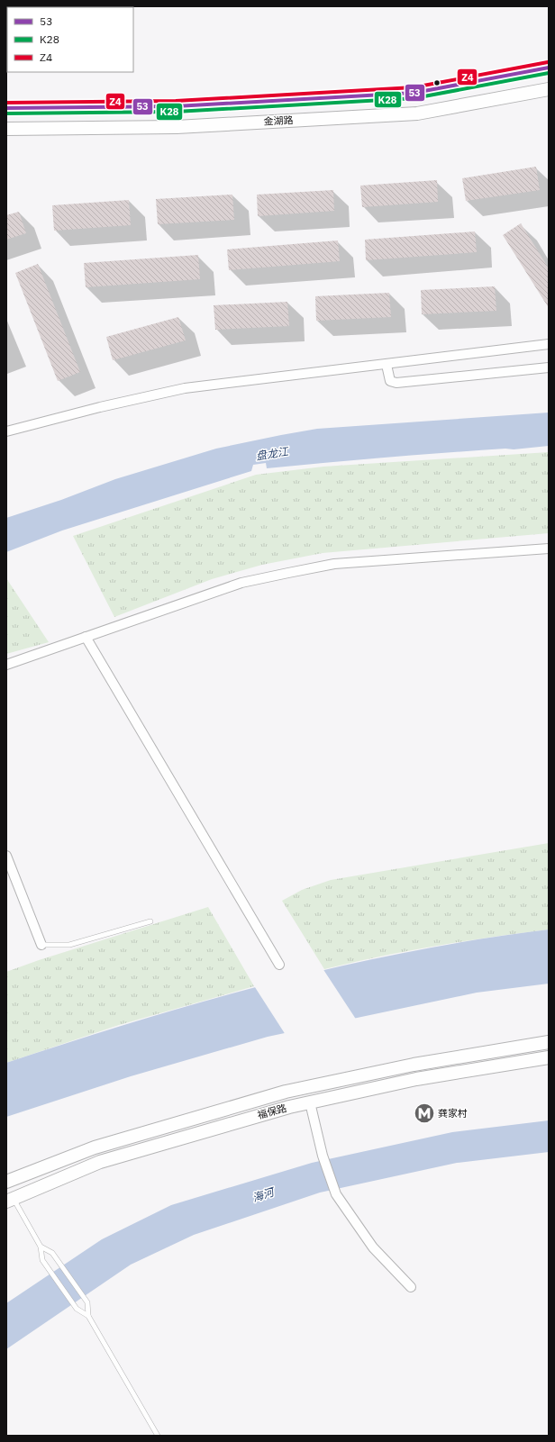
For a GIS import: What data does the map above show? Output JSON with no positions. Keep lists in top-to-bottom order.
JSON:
{
  "streets": {
    "main road": ["金湖路", "福保路"]
  },
  "water": ["盘龙江", "海河"],
  "places": {
    "metro station": ["龚家村"]
  },
  "lines": ["transit line Z4", "transit line 53", "transit line K28"],
  "legend": ["53", "K28", "Z4"]
}
